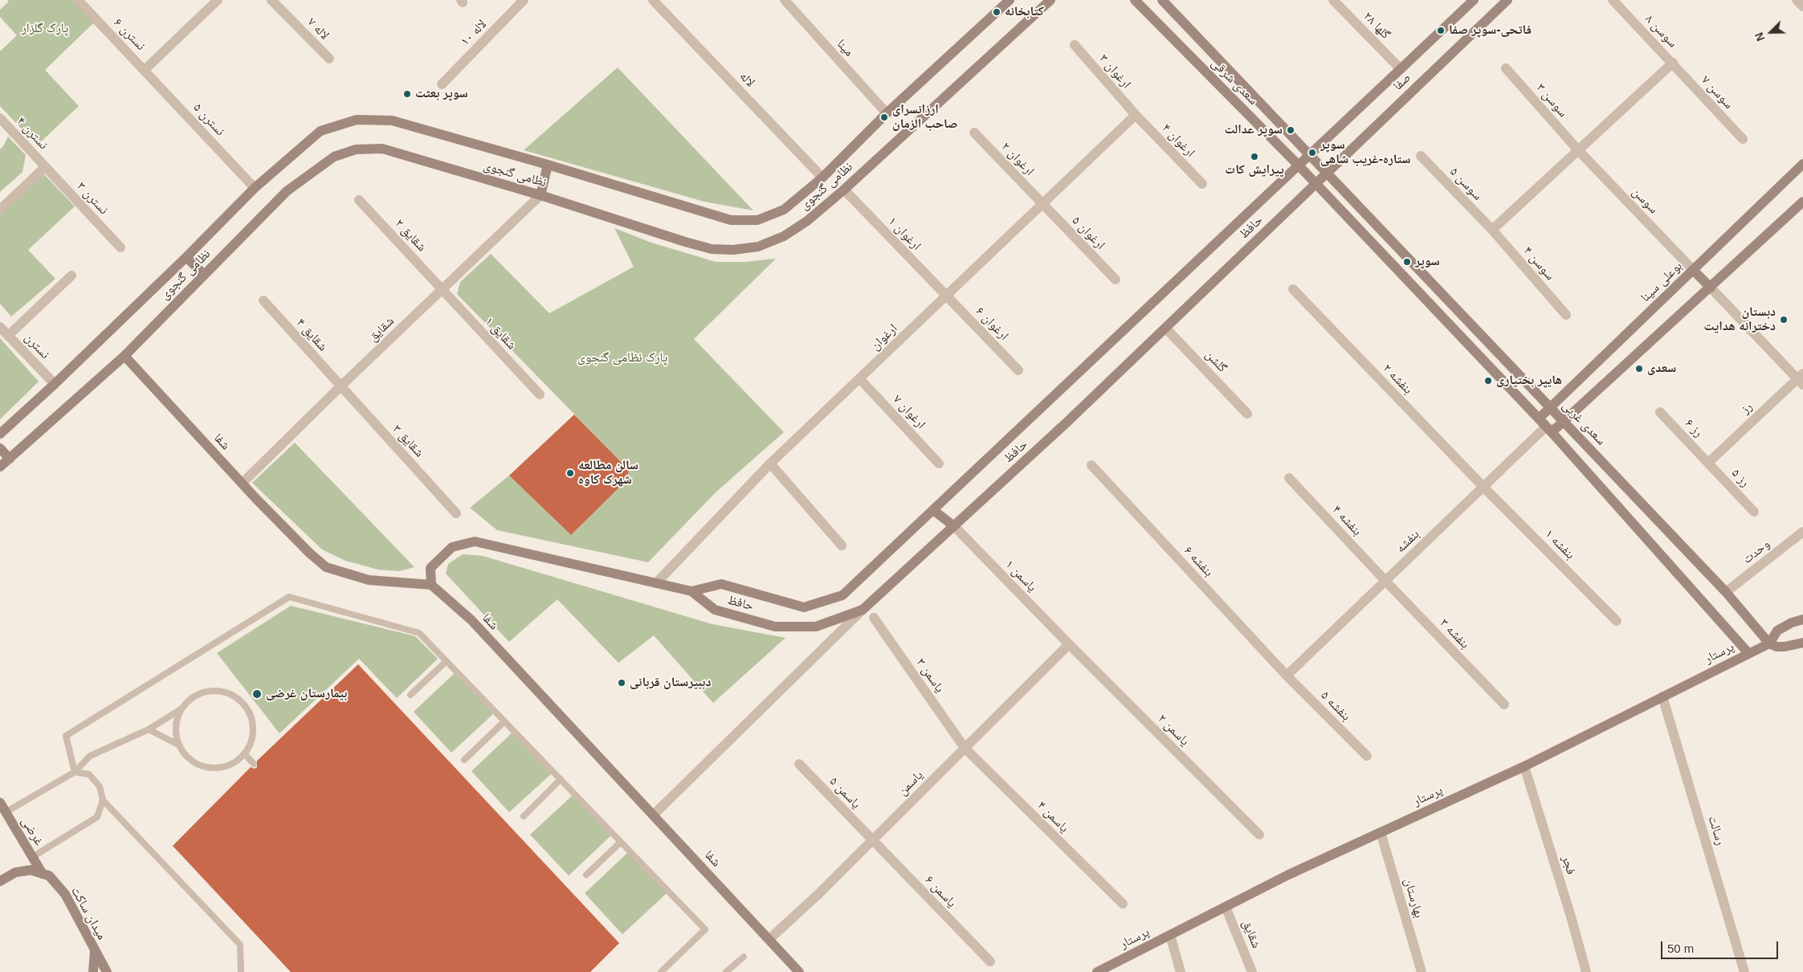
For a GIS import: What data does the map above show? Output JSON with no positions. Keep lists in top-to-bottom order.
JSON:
{
  "streets": {
    "street": [
      "گلها ۲۸",
      "لاله ۷",
      "سوسن ۸",
      "لاله ۱۰",
      "نسترن ۶",
      "مینا",
      "ارغوان ۳",
      "لاله",
      "سعدی شرقی",
      "صفا",
      "سوسن ۷",
      "سوسن ۳",
      "نسترن ۵",
      "نسترن ۴",
      "ارغوان ۴",
      "ارغوان ۲",
      "نظامی گنجوی",
      "سوسن ۵",
      "نسترن ۳",
      "سوسن",
      "حافظ",
      "ارغوان ۵",
      "ارغوان ۱",
      "شقایق ۲",
      "سوسن ۴",
      "بوعلی سینا",
      "ارغوان ۶",
      "شقایق",
      "شقایق ۱",
      "شقایق ۴",
      "ارغوان",
      "نسترن",
      "گلشن",
      "بنفشه ۲",
      "رز",
      "ارغوان ۷",
      "سعدی غربی",
      "رز ۶",
      "شقایق ۳",
      "شفا",
      "رز ۵",
      "بنفشه ۴",
      "بنفشه",
      "بنفشه ۱",
      "وحدت",
      "بنفشه ۶",
      "یاسمن ۱",
      "بنفشه ۳",
      "پرستار",
      "یاسمن ۳",
      "بنفشه ۵",
      "یاسمن ۲",
      "یاسمن",
      "یاسمن ۵",
      "یاسمن ۴",
      "رسالت",
      "غرضی",
      "فجر",
      "یاسمن ۶",
      "بهارستان",
      "میدان ساکت"
    ]
  },
  "crossings": [
    ["گلها ۲۸", "صفا"],
    ["سوسن ۸", "سوسن ۷"],
    ["نسترن ۶", "نسترن ۵"],
    ["مینا", "نظامی گنجوی"],
    ["ارغوان ۳", "ارغوان ۴"],
    ["ارغوان ۳", "ارغوان"],
    ["لاله", "نظامی گنجوی"],
    ["سعدی شرقی", "صفا"],
    ["سعدی شرقی", "حافظ"],
    ["سعدی شرقی", "سعدی غربی"],
    ["صفا", "حافظ"],
    ["صفا", "سعدی غربی"],
    ["سوسن ۳", "سوسن"],
    ["نسترن ۵", "نظامی گنجوی"],
    ["نسترن ۴", "نسترن ۳"],
    ["ارغوان ۴", "ارغوان"],
    ["ارغوان ۲", "ارغوان ۵"],
    ["ارغوان ۲", "ارغوان"],
    ["نظامی گنجوی", "ارغوان ۱"],
    ["نظامی گنجوی", "شقایق"],
    ["نظامی گنجوی", "نسترن"],
    ["نظامی گنجوی", "شفا"],
    ["سوسن ۵", "سوسن ۴"],
    ["سوسن", "بوعلی سینا"],
    ["حافظ", "ارغوان"],
    ["حافظ", "گلشن"],
    ["حافظ", "شفا"],
    ["حافظ", "یاسمن ۱"],
    ["ارغوان ۵", "ارغوان"],
    ["ارغوان ۱", "ارغوان ۶"],
    ["ارغوان ۱", "ارغوان"],
    ["شقایق ۲", "شقایق"],
    ["شقایق ۲", "شقایق ۱"],
    ["بوعلی سینا", "سعدی غربی"],
    ["ارغوان ۶", "ارغوان"],
    ["شقایق", "شقایق ۱"],
    ["شقایق", "شقایق ۴"],
    ["شقایق", "شقایق ۳"],
    ["شقایق", "شفا"],
    ["شقایق", "پرستار"],
    ["شقایق ۴", "شقایق ۳"],
    ["ارغوان", "ارغوان ۷"],
    ["بنفشه ۲", "بنفشه"],
    ["بنفشه ۲", "بنفشه ۱"],
    ["رز", "رز ۶"],
    ["رز", "رز ۵"],
    ["سعدی غربی", "وحدت"],
    ["سعدی غربی", "پرستار"],
    ["رز ۶", "رز ۵"],
    ["شفا", "یاسمن"],
    ["بنفشه ۴", "بنفشه"],
    ["بنفشه ۴", "بنفشه ۳"],
    ["بنفشه", "بنفشه ۱"],
    ["بنفشه", "بنفشه ۶"],
    ["بنفشه", "بنفشه ۳"],
    ["بنفشه", "بنفشه ۵"],
    ["بنفشه ۶", "بنفشه ۵"],
    ["یاسمن ۱", "یاسمن ۲"],
    ["یاسمن ۱", "یاسمن"],
    ["پرستار", "رسالت"],
    ["پرستار", "فجر"],
    ["پرستار", "بهارستان"],
    ["یاسمن ۳", "یاسمن"],
    ["یاسمن ۳", "یاسمن ۴"],
    ["یاسمن ۲", "یاسمن"],
    ["یاسمن", "یاسمن ۵"],
    ["یاسمن", "یاسمن ۴"],
    ["یاسمن", "یاسمن ۶"],
    ["یاسمن ۵", "یاسمن ۶"],
    ["غرضی", "میدان ساکت"]
  ],
  "parks": ["پارک گلزار", "پارک نظامی گنجوی"],
  "places": [
    "کتابخانه",
    "فاتحی-سوپر صفا",
    "سوپر بعثت",
    "ارزانسرای صاحب الزمان",
    "سوپر عدالت",
    "سوپر ستاره-غریب شاهی",
    "پیرایش کات",
    "سوپر",
    "دبستان دخترانه هدایت",
    "سعدی",
    "هایپر بختیاری",
    "سالن مطالعه شهرک کاوه",
    "دببیرستان قربانی",
    "بیمارستان غرضی"
  ],
  "scale_bar": "50 m",
  "north": "bottom left"
}
